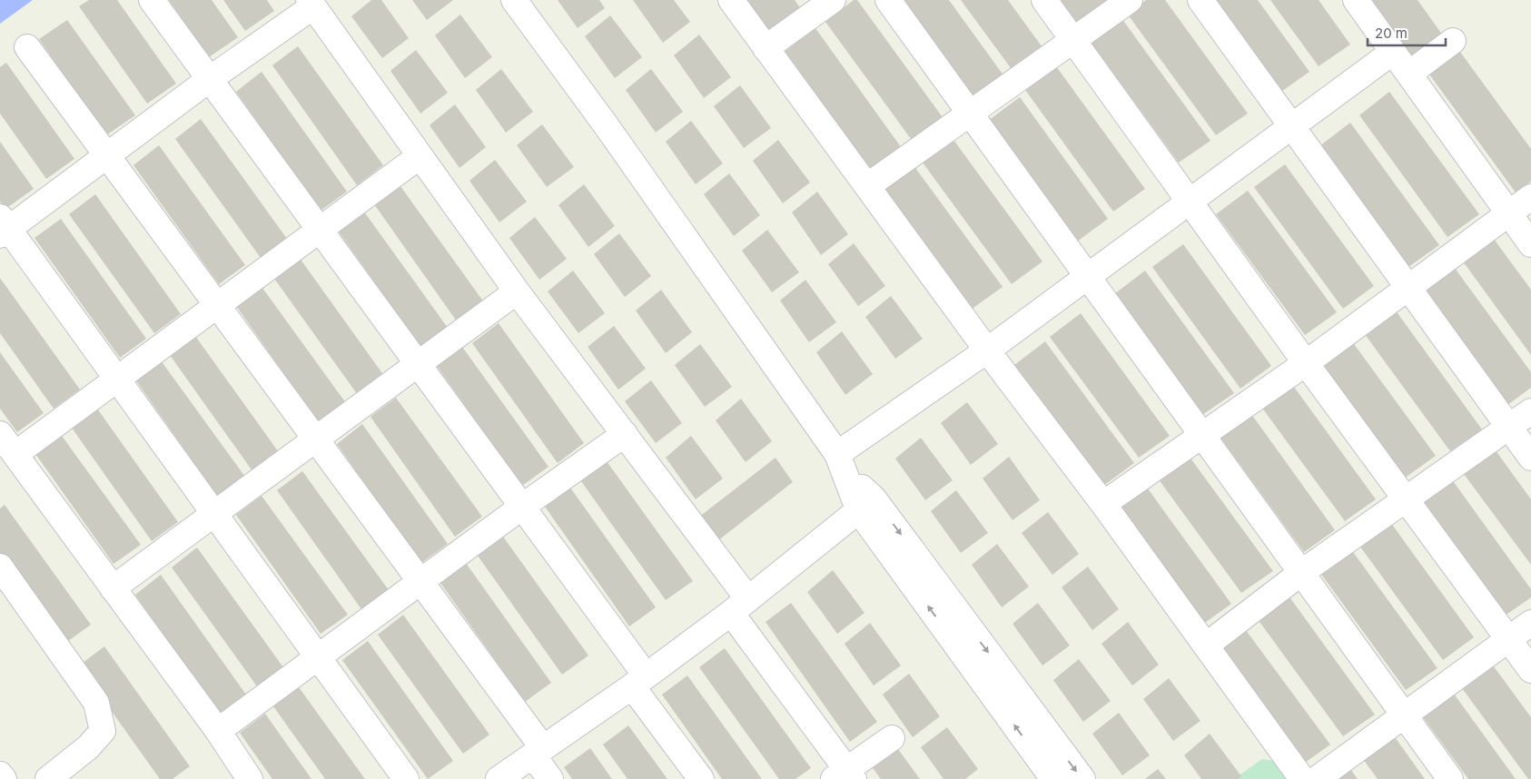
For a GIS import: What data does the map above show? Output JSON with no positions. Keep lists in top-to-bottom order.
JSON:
{
  "scale_bar": "20 m"
}
